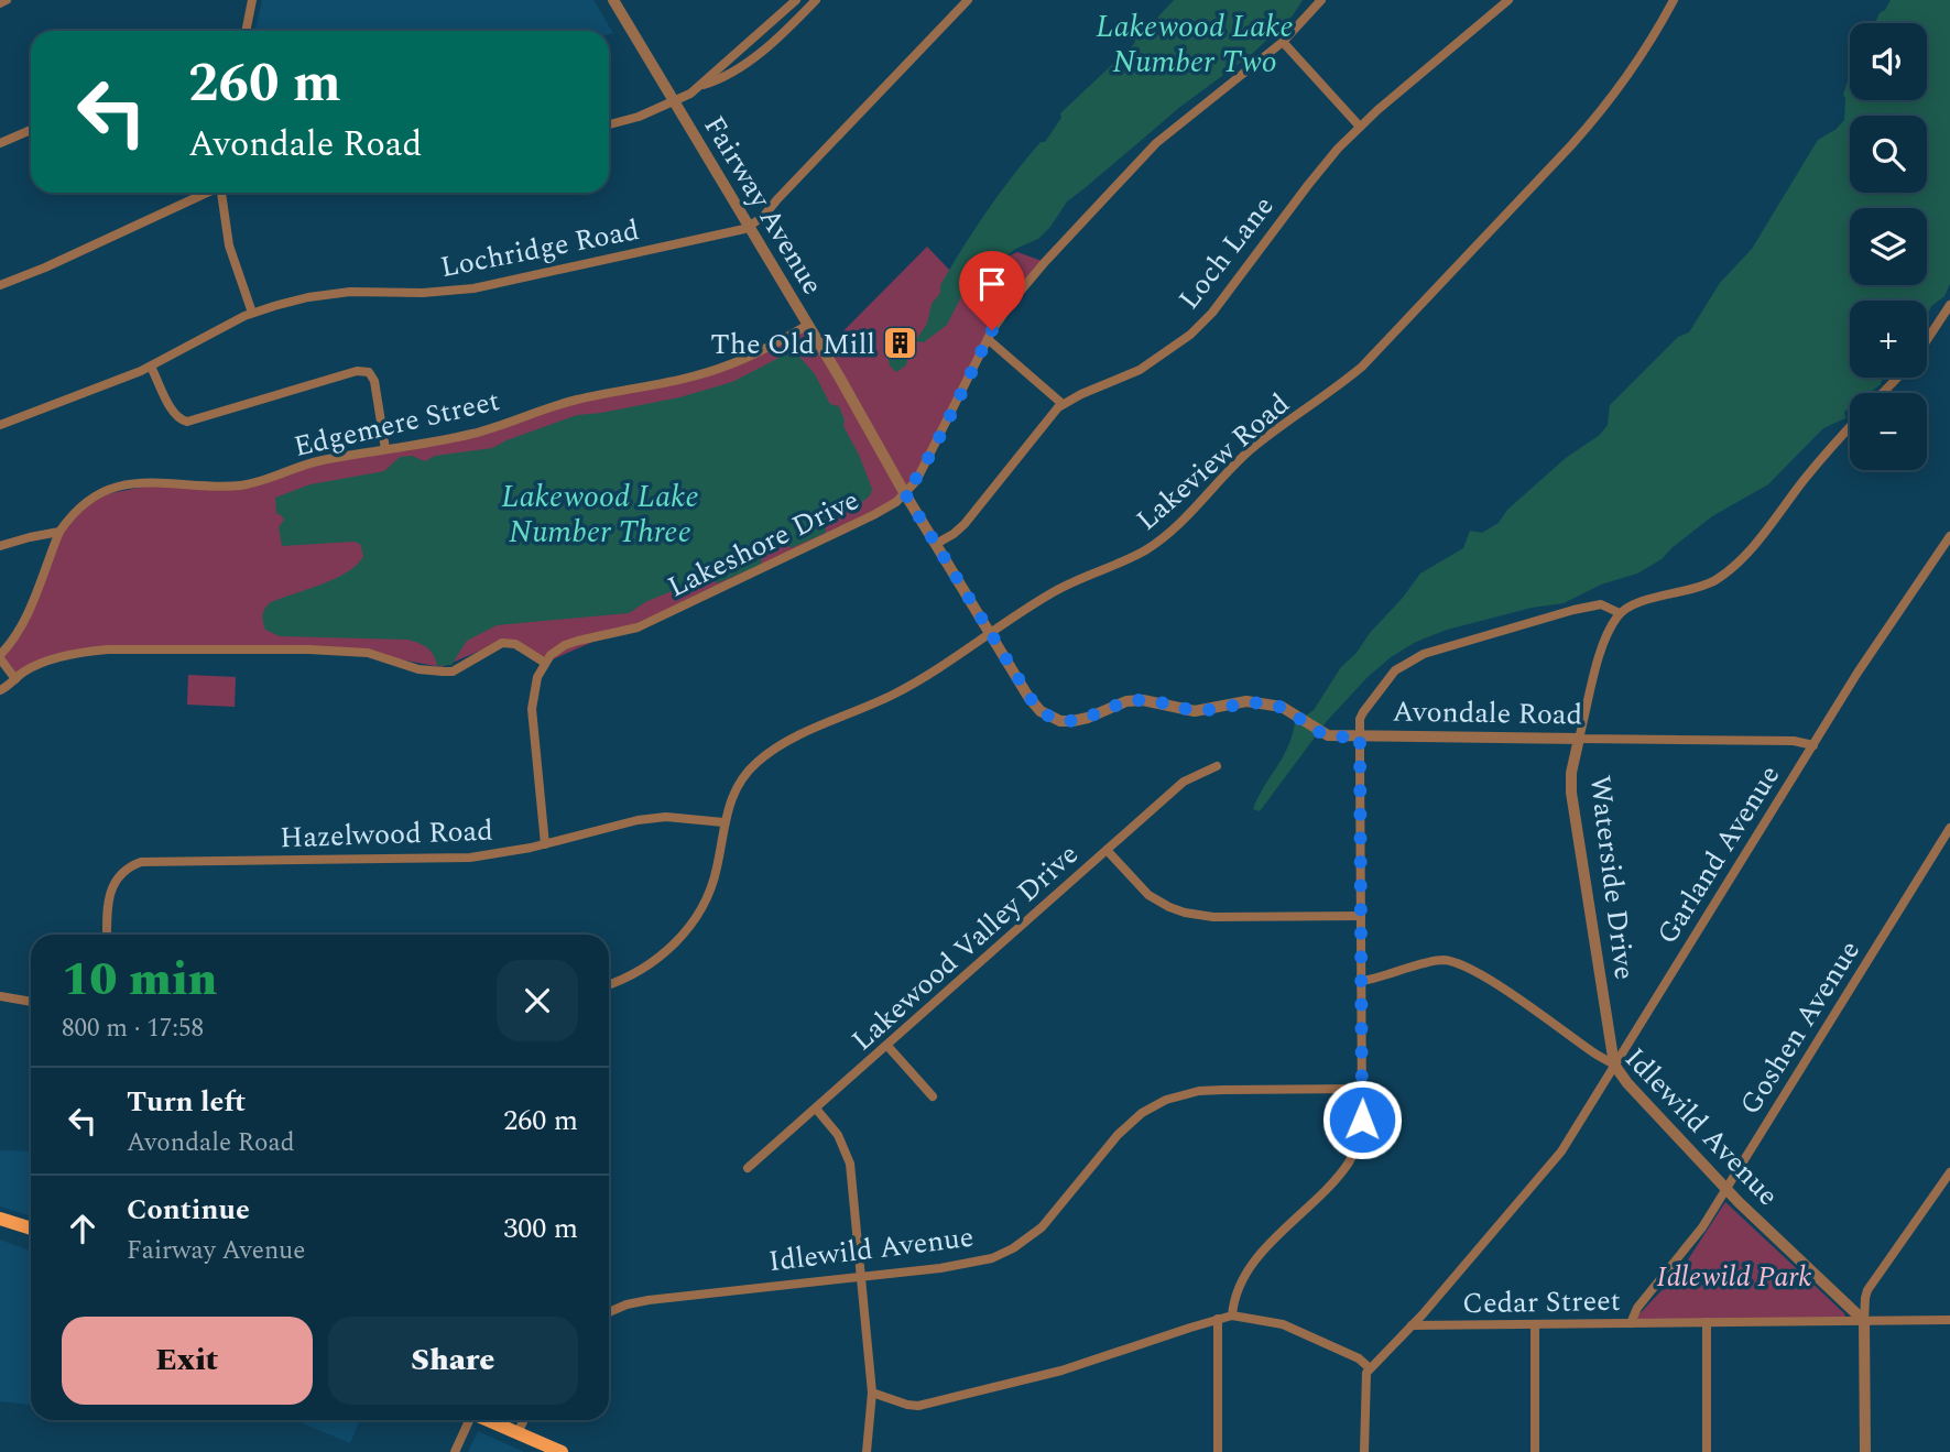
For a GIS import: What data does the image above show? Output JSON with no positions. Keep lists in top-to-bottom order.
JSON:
{
  "streets": {
    "street": [
      "Fairway Avenue",
      "Lochridge Road",
      "Loch Lane",
      "Edgemere Street",
      "Lakeview Road",
      "Lakeshore Drive",
      "Avondale Road",
      "Hazelwood Road",
      "Garland Avenue",
      "Waterside Drive",
      "Lakewood Valley Drive",
      "Goshen Avenue",
      "Idlewild Avenue",
      "Cedar Street"
    ]
  },
  "crossings": [
    ["Fairway Avenue", "Lochridge Road"],
    ["Fairway Avenue", "Loch Lane"],
    ["Fairway Avenue", "Edgemere Street"],
    ["Fairway Avenue", "Lakeview Road"],
    ["Fairway Avenue", "Lakeshore Drive"],
    ["Fairway Avenue", "Avondale Road"],
    ["Lakeview Road", "Avondale Road"],
    ["Lakeview Road", "Hazelwood Road"],
    ["Avondale Road", "Garland Avenue"],
    ["Avondale Road", "Waterside Drive"],
    ["Garland Avenue", "Waterside Drive"],
    ["Garland Avenue", "Idlewild Avenue"],
    ["Garland Avenue", "Cedar Street"],
    ["Waterside Drive", "Idlewild Avenue"],
    ["Goshen Avenue", "Idlewild Avenue"],
    ["Goshen Avenue", "Cedar Street"],
    ["Idlewild Avenue", "Cedar Street"]
  ],
  "water": ["Lakewood Lake Number Two", "Lakewood Lake Number Three"],
  "parks": ["Idlewild Park"],
  "places": {
    "building": ["The Old Mill"]
  },
  "page": {
    "map_buttons": ["+", "−"],
    "turn": ["260 m", "Avondale Road"],
    "heading": ["10 min", "800 m · 17:58"],
    "list": [
      {
        "name": "Turn left",
        "note": "Avondale Road",
        "value": "260 m"
      },
      {
        "name": "Continue",
        "note": "Fairway Avenue",
        "value": "300 m"
      }
    ],
    "buttons": ["Exit", "Share"]
  }
}
